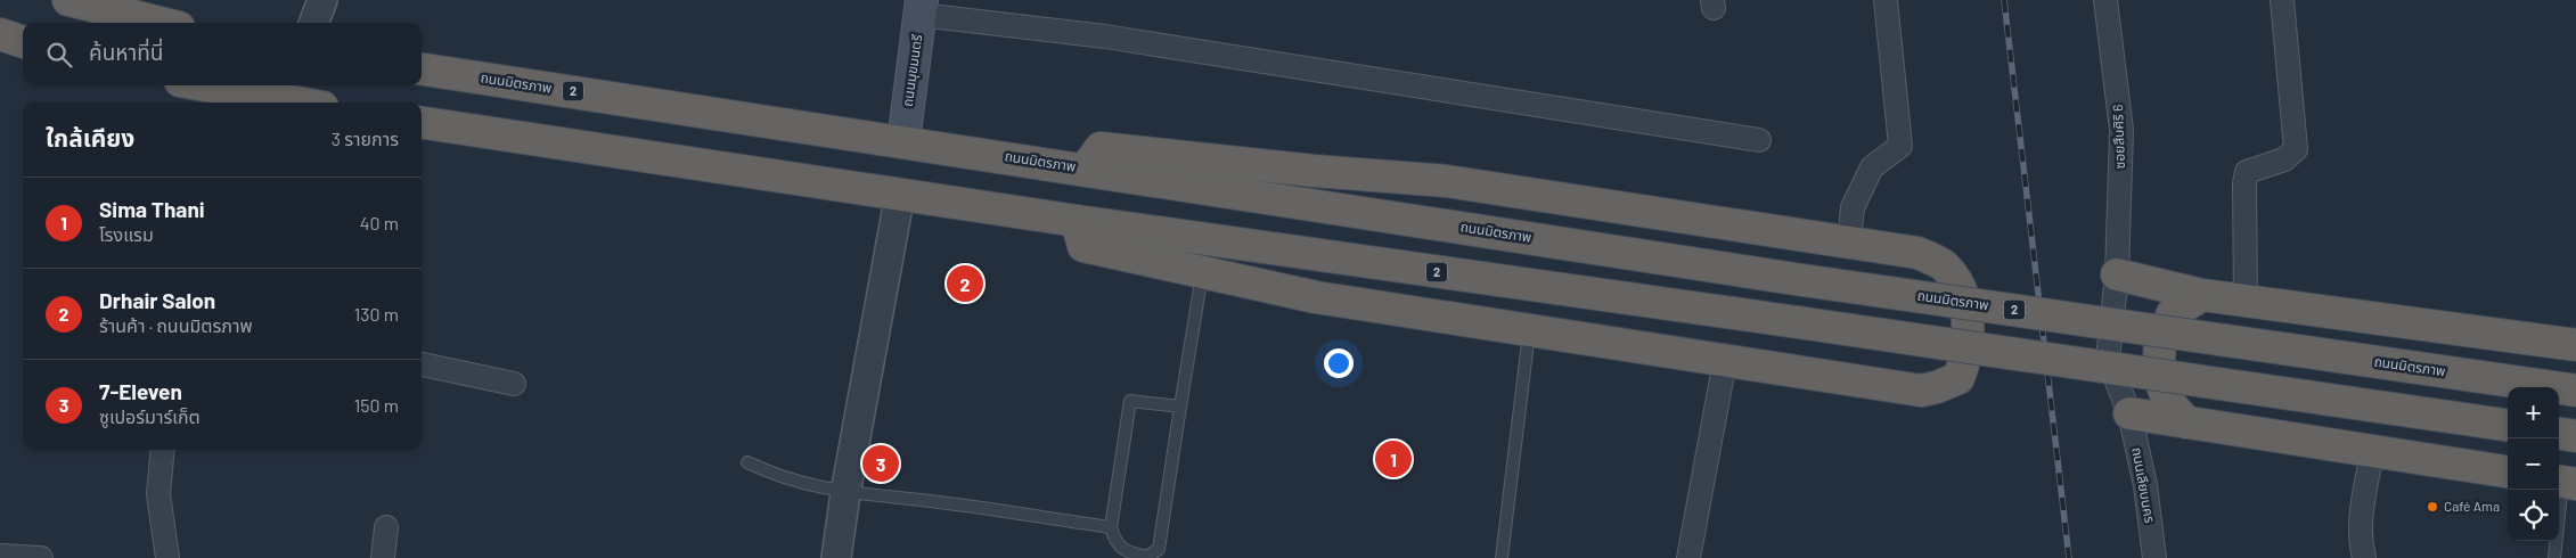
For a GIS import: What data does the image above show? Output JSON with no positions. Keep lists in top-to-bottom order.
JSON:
{
  "streets": {
    "highway": ["ถนนมิตรภาพ", "2"],
    "main road": ["ถนนมุขมนตรี"],
    "street": ["ซอยสืบศิริ 6", "ถนนเลียบนคร"]
  },
  "crossings": [
    ["ถนนมุขมนตรี", "ถนนมิตรภาพ"],
    ["ซอยสืบศิริ 6", "ถนนเลียบนคร"]
  ],
  "places": ["Café Ama"],
  "page": {
    "search": "ค้นหาที่นี่",
    "heading": ["ใกล้เคียง", "3 รายการ"],
    "list": [
      {
        "mark": "1",
        "name": "Sima Thani",
        "note": "โรงแรม",
        "value": "40 m"
      },
      {
        "mark": "2",
        "name": "Drhair Salon",
        "note": "ร้านค้า · ถนนมิตรภาพ",
        "value": "130 m"
      },
      {
        "mark": "3",
        "name": "7-Eleven",
        "note": "ซูเปอร์มาร์เก็ต",
        "value": "150 m"
      }
    ],
    "pins": ["2", "1", "3"],
    "map_buttons": ["+", "−"]
  }
}
